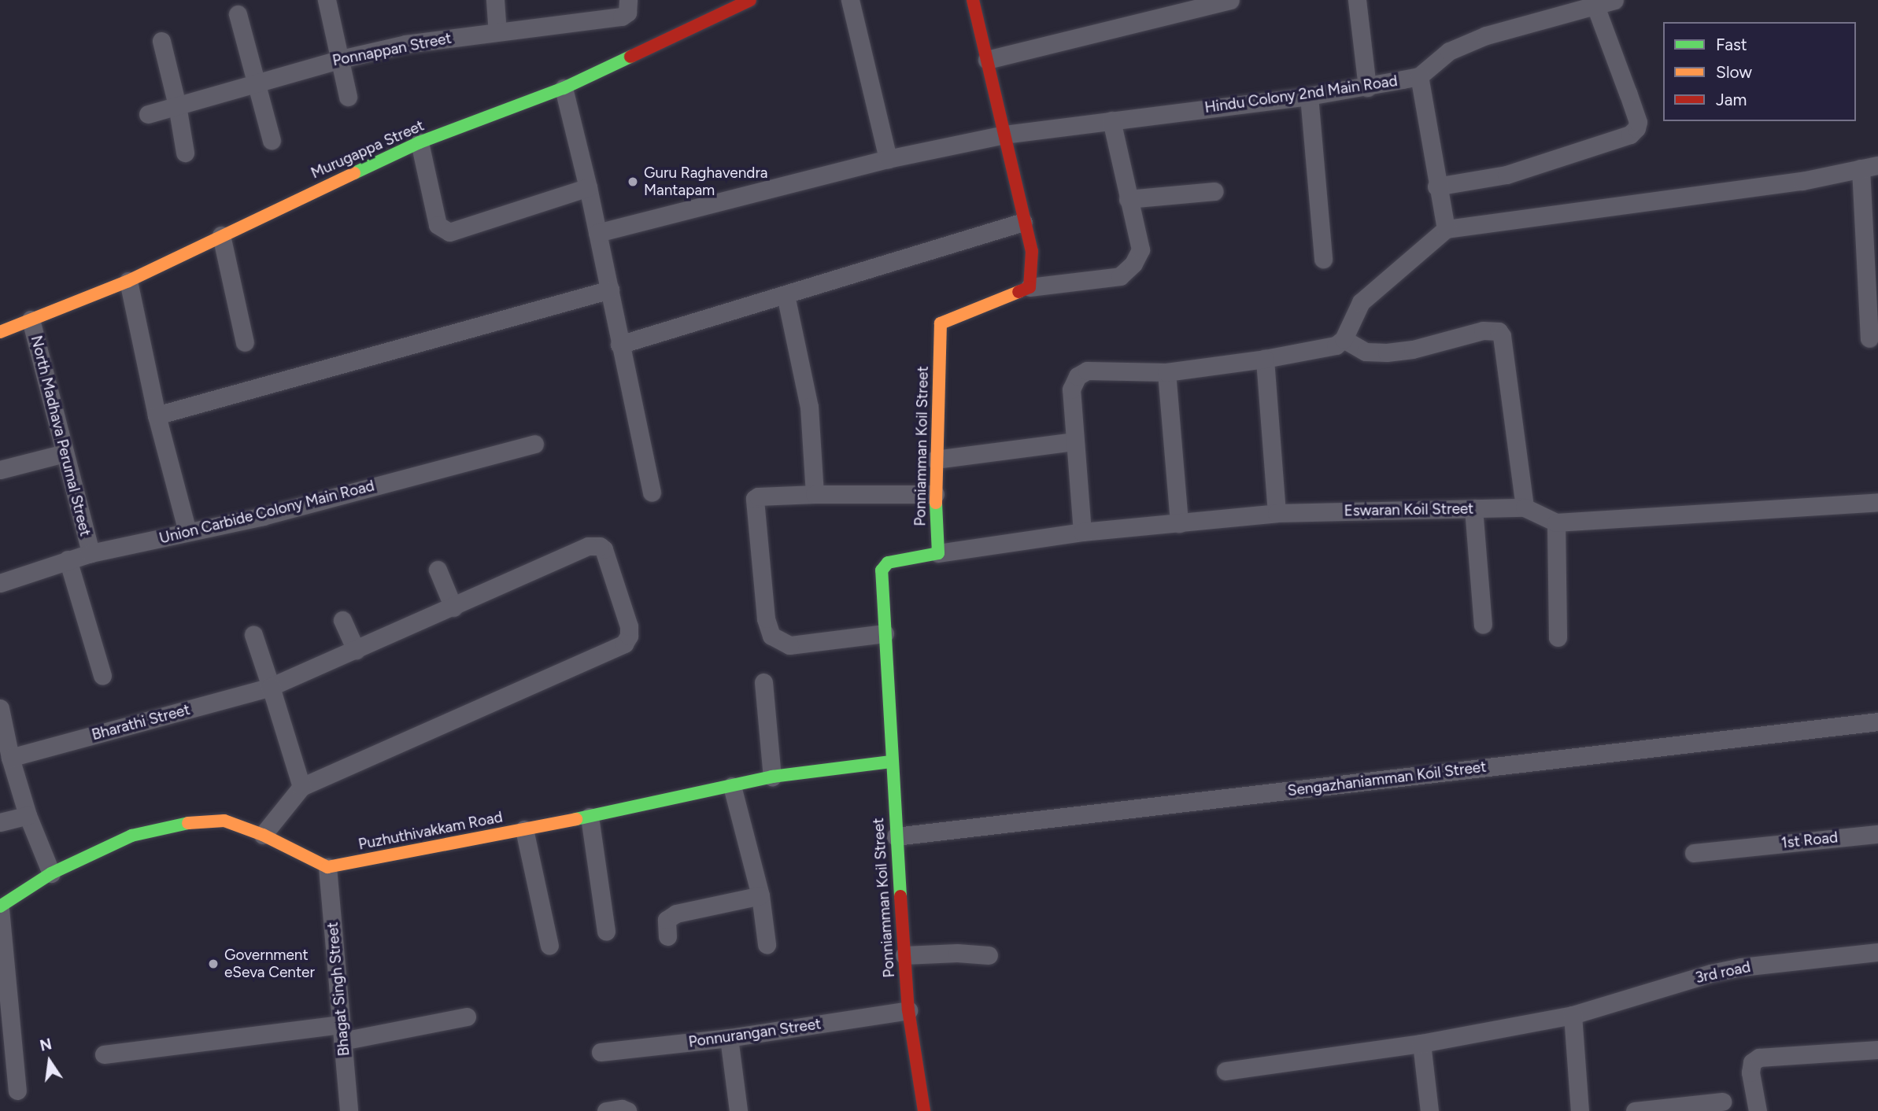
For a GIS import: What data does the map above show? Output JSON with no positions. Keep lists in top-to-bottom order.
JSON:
{
  "streets": {
    "street": [
      "Ponnappan Street",
      "Hindu Colony 2nd Main Road",
      "Murugappa Street",
      "North Madhava Perumal Street",
      "Ponniamman Koil Street",
      "Eswaran Koil Street",
      "Union Carbide Colony Main Road",
      "Bharathi Street",
      "Sengazhaniamman Koil Street",
      "Puzhuthivakkam Road",
      "1st Road",
      "3rd road",
      "Bhagat Singh Street",
      "Ponnurangan Street"
    ]
  },
  "crossings": [
    ["Murugappa Street", "North Madhava Perumal Street"],
    ["North Madhava Perumal Street", "Union Carbide Colony Main Road"],
    ["Ponniamman Koil Street", "Eswaran Koil Street"],
    ["Ponniamman Koil Street", "Sengazhaniamman Koil Street"],
    ["Ponniamman Koil Street", "Puzhuthivakkam Road"],
    ["Ponniamman Koil Street", "Ponnurangan Street"],
    ["Puzhuthivakkam Road", "Bhagat Singh Street"]
  ],
  "places": ["Guru Raghavendra Mantapam", "Government eSeva Center"],
  "legend": ["Fast", "Slow", "Jam"],
  "north": "top"
}
